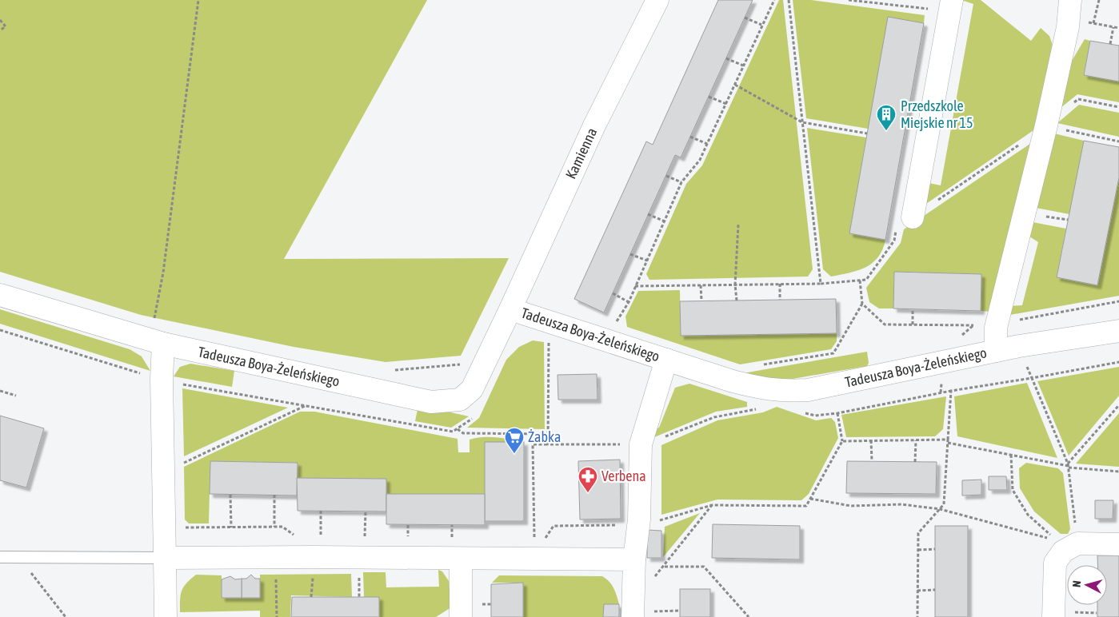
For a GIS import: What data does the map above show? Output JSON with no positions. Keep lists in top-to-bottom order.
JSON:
{
  "streets": {
    "street": ["Kamienna", "Tadeusza Boya-Żeleńskiego"]
  },
  "crossings": [
    ["Kamienna", "Tadeusza Boya-Żeleńskiego"]
  ],
  "places": {
    "building": ["Przedszkole Miejskie nr 15"],
    "supermarket": ["Żabka"],
    "pharmacy": ["Verbena"]
  },
  "north": "left"
}
